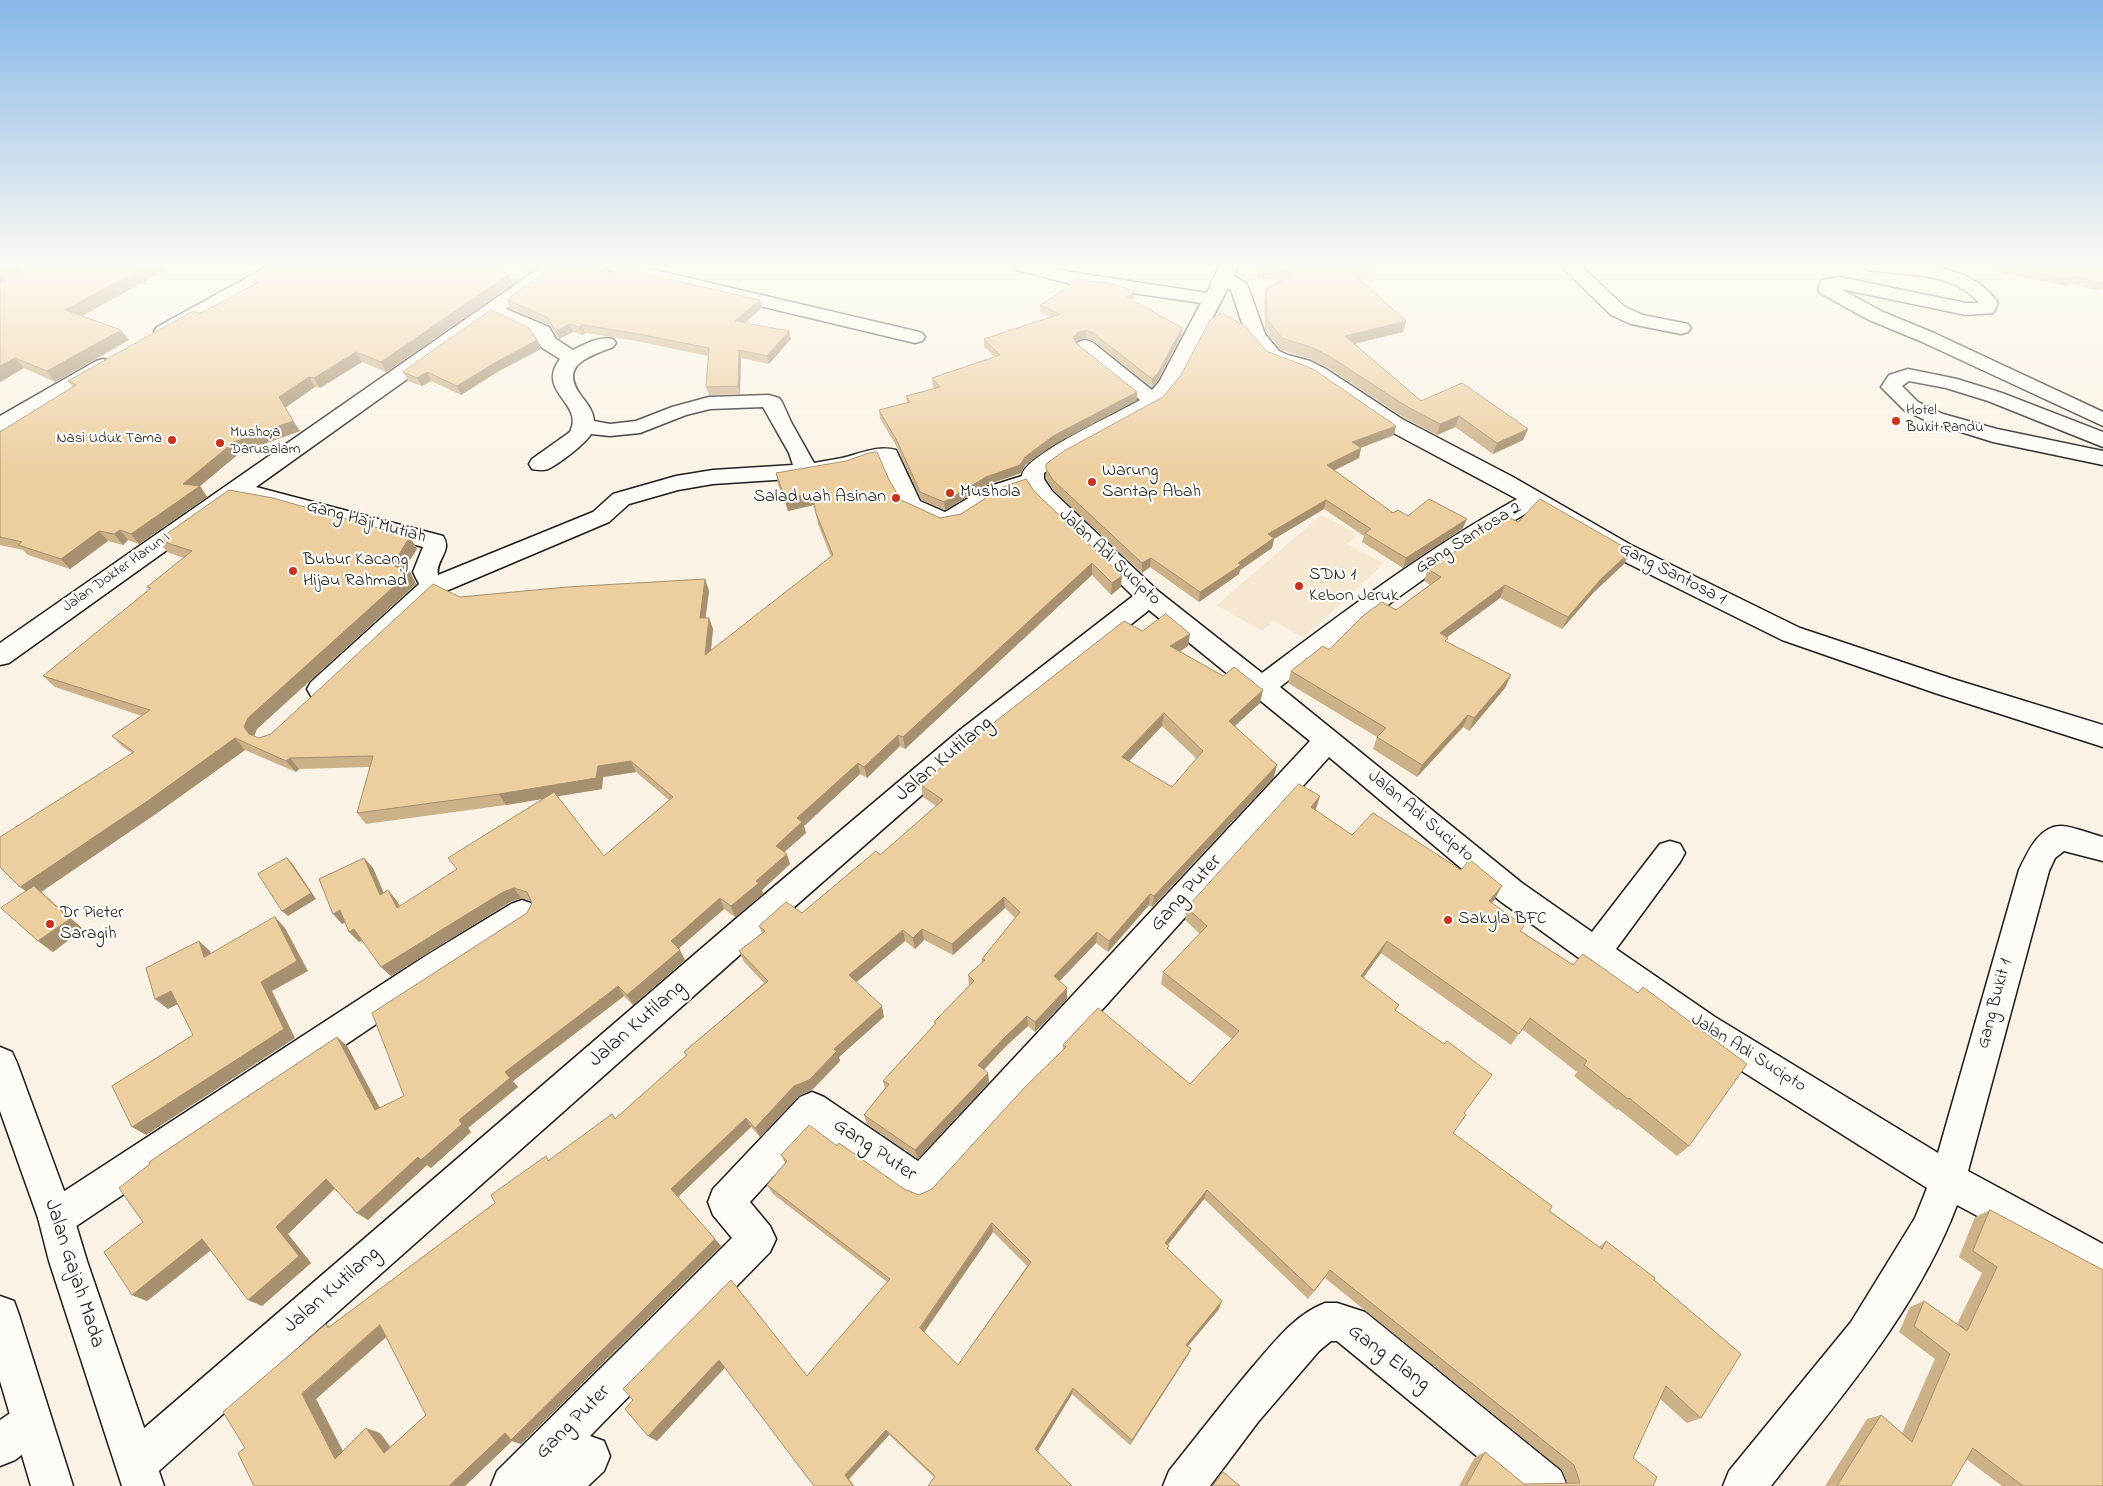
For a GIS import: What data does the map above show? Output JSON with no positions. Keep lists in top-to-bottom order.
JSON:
{
  "streets": {
    "street": [
      "Gang Haji Mutiah",
      "Gang Santosa 2",
      "Jalan Adi Sucipto",
      "Jalan Dokter Harun I",
      "Gang Santosa 1",
      "Jalan Kutilang",
      "Gang Puter",
      "Gang Bukit 1",
      "Jalan Gajah Mada",
      "Gang Elang"
    ]
  },
  "crossings": [
    ["Gang Haji Mutiah", "Jalan Dokter Harun I"],
    ["Gang Santosa 2", "Jalan Adi Sucipto"],
    ["Gang Santosa 2", "Gang Santosa 1"],
    ["Jalan Adi Sucipto", "Jalan Kutilang"],
    ["Jalan Adi Sucipto", "Gang Puter"],
    ["Jalan Adi Sucipto", "Gang Bukit 1"],
    ["Jalan Kutilang", "Jalan Gajah Mada"]
  ],
  "places": [
    "Hotel Bukit Randu",
    "Nasi Uduk Tama",
    "Musho;a Darusalam",
    "Warung Santap Abah",
    "Mushola",
    "Salad uah Asinan",
    "Bubur Kacang Hijau Rahmad",
    "SDN 1 Kebon Jeruk",
    "Sakyla BFC",
    "Dr Pieter Saragih"
  ]
}
